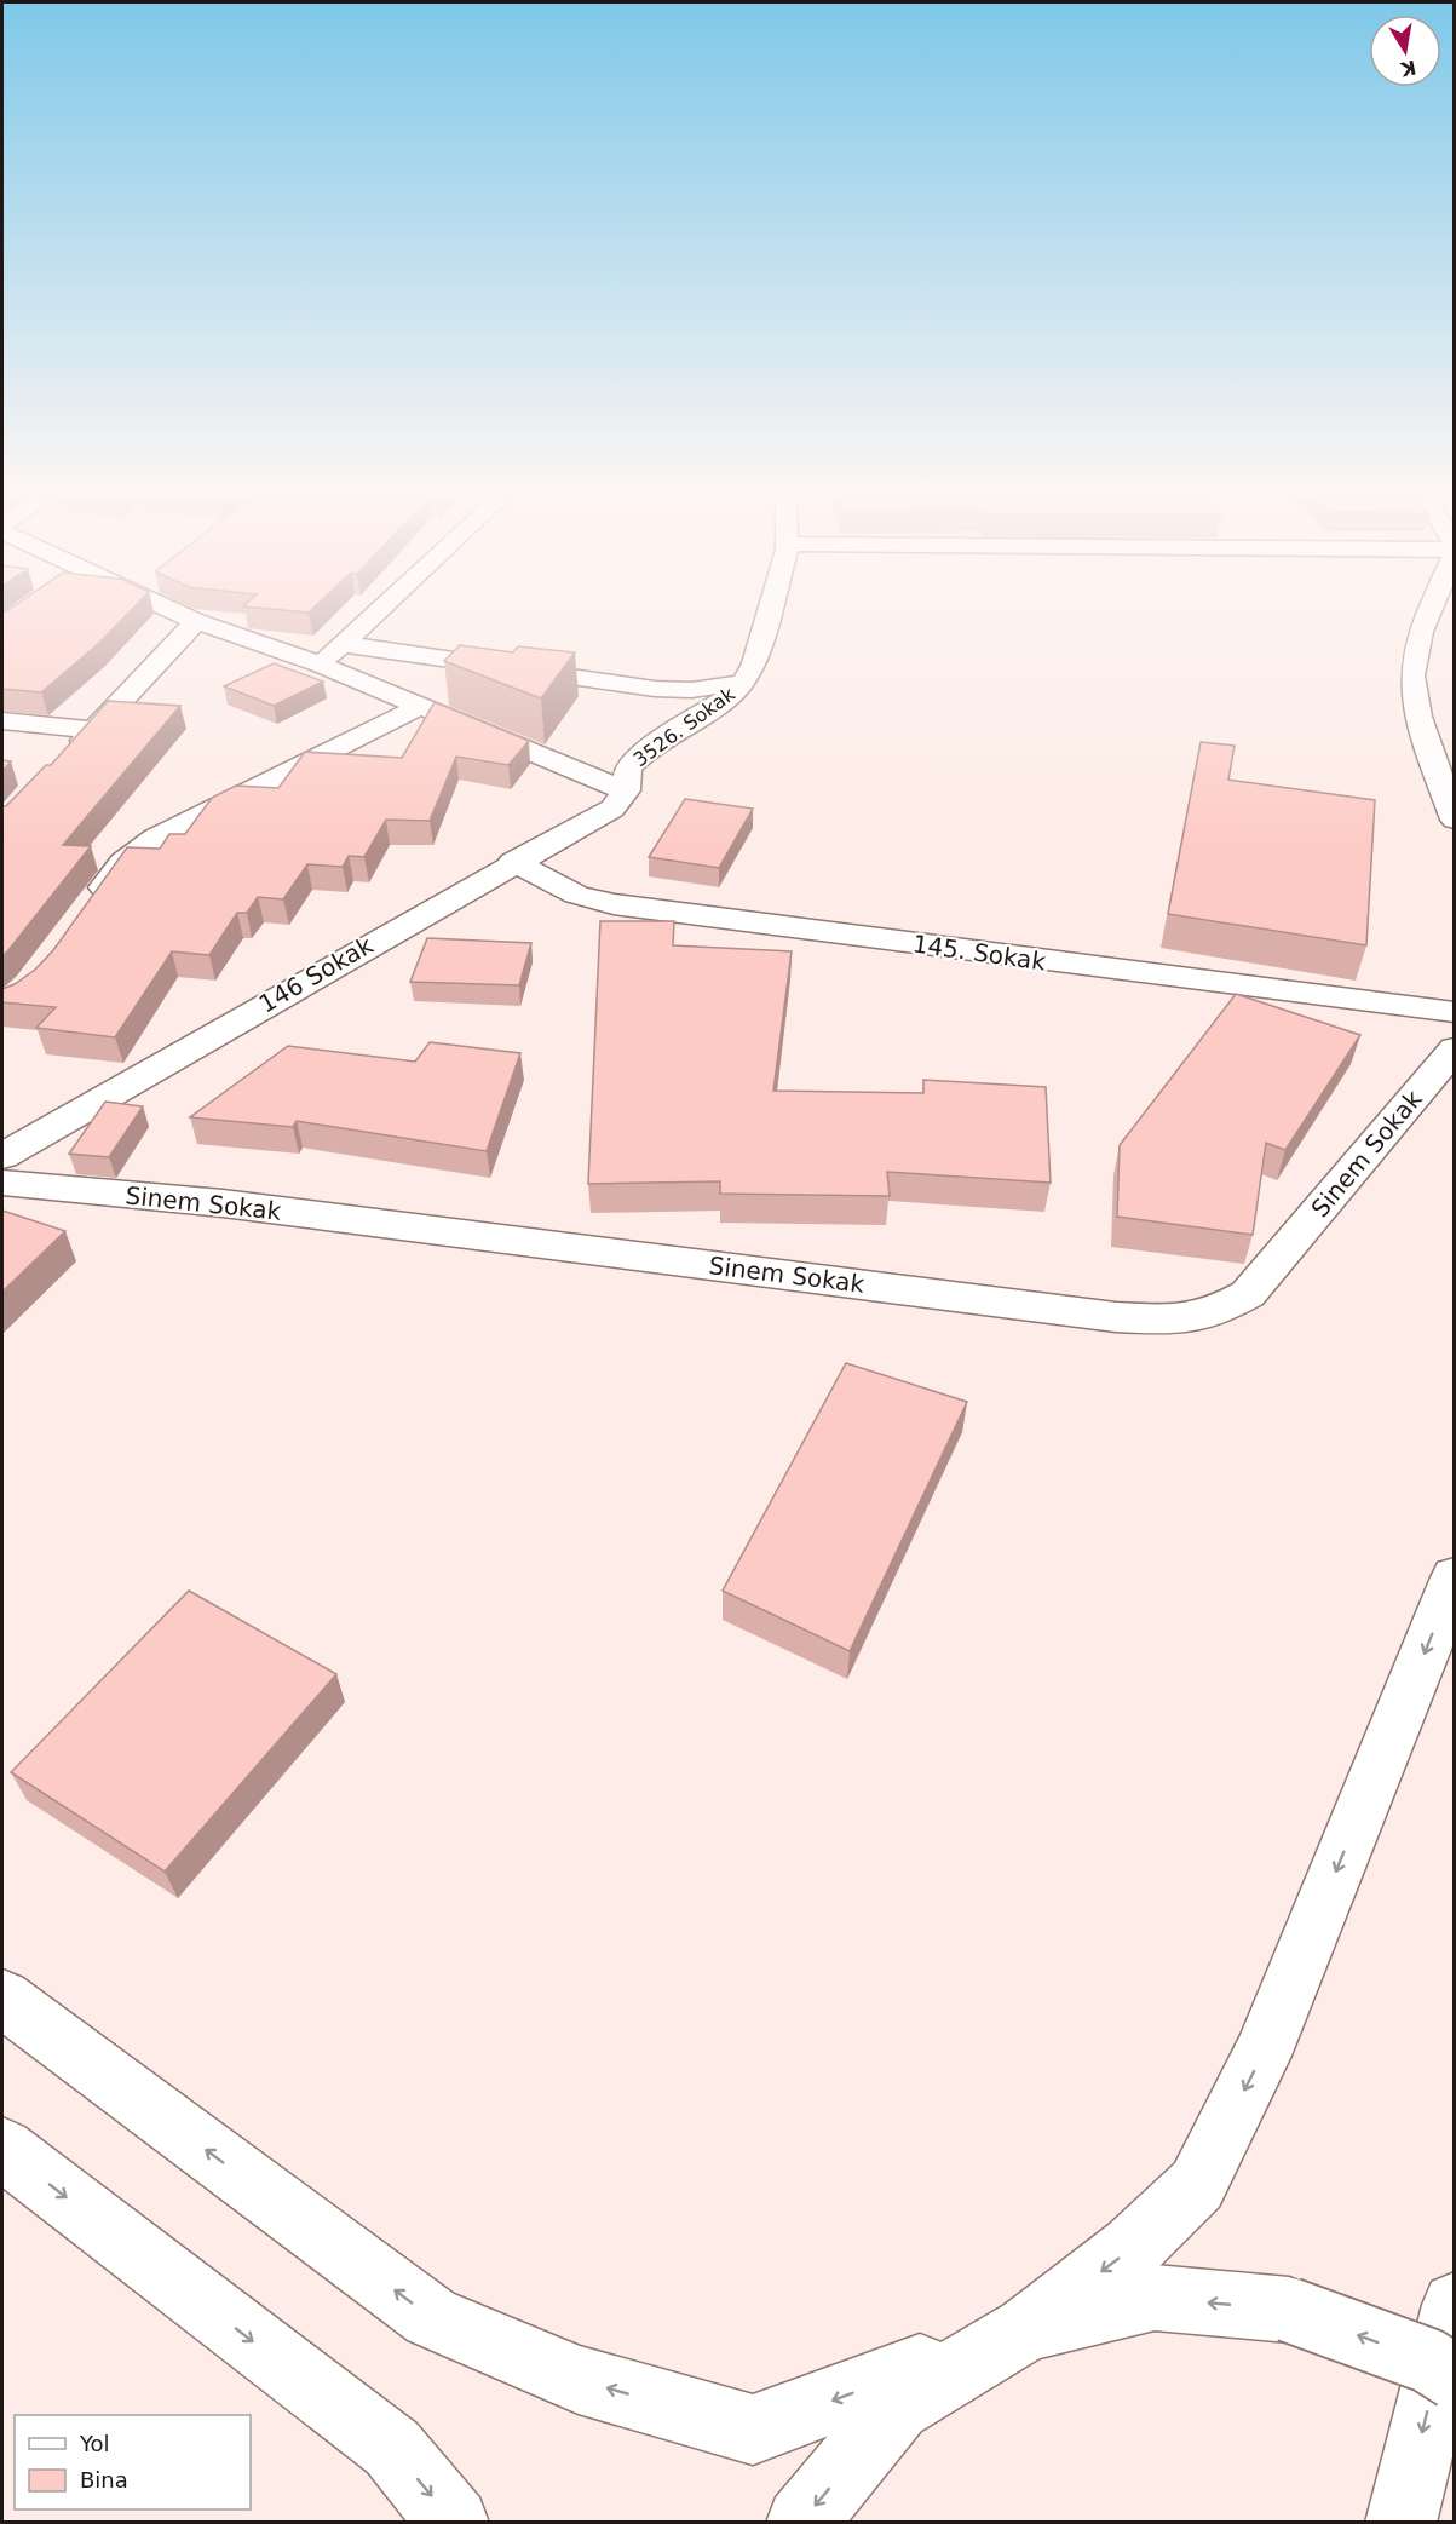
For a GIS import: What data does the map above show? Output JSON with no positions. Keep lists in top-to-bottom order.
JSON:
{
  "streets": {
    "main road": [
      "3526. Sokak",
      "145. Sokak",
      "146 Sokak",
      "Sinem Sokak"
    ]
  },
  "crossings": [
    ["3526. Sokak", "146 Sokak"],
    ["145. Sokak", "146 Sokak"]
  ],
  "legend": ["Yol", "Bina"],
  "north": "bottom"
}
